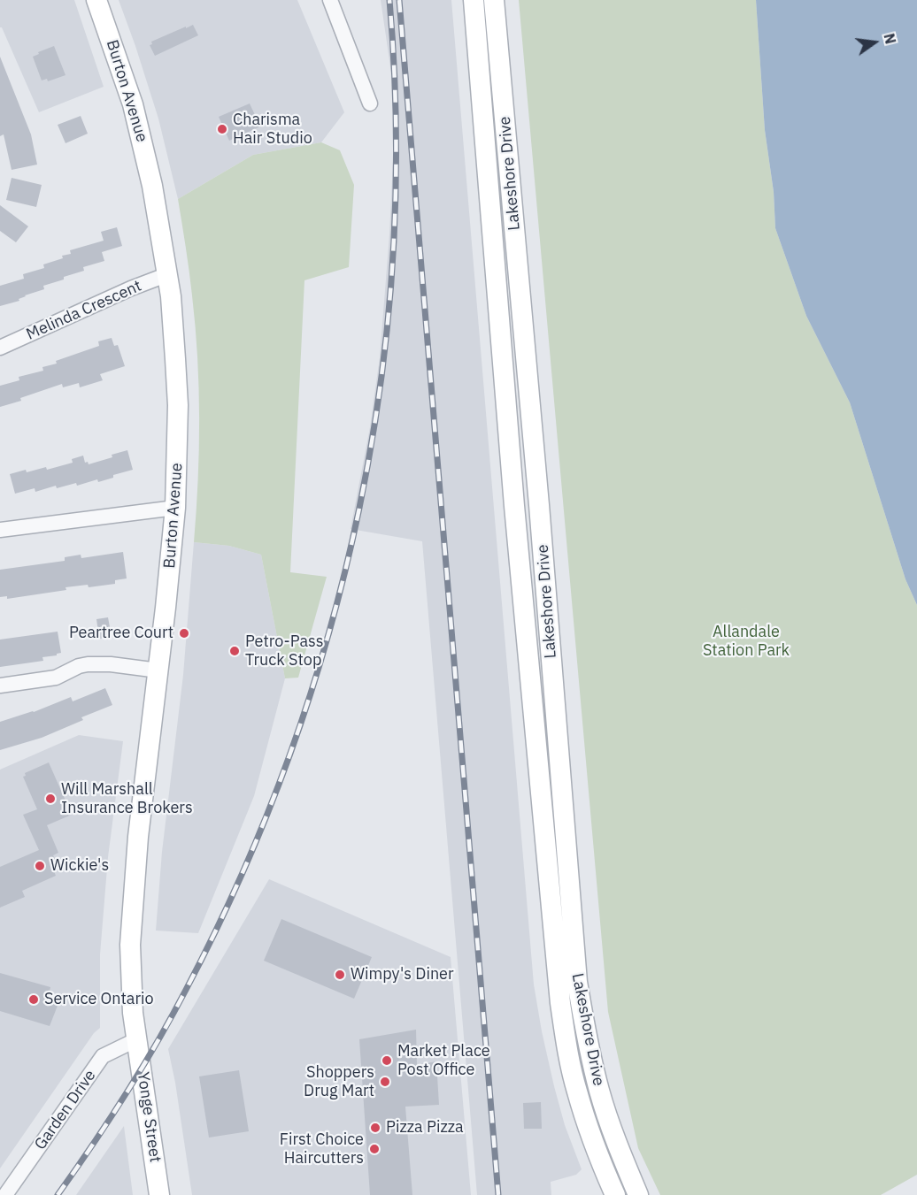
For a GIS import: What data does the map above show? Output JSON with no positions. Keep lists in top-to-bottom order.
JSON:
{
  "streets": {
    "main road": ["Burton Avenue", "Lakeshore Drive", "Yonge Street"],
    "street": ["Melinda Crescent", "Garden Drive"]
  },
  "crossings": [
    ["Burton Avenue", "Melinda Crescent"],
    ["Burton Avenue", "Garden Drive"],
    ["Burton Avenue", "Yonge Street"],
    ["Garden Drive", "Yonge Street"]
  ],
  "parks": ["Allandale Station Park"],
  "places": [
    "Charisma Hair Studio",
    "Peartree Court",
    "Petro-Pass Truck Stop",
    "Will Marshall Insurance Brokers",
    "Wickie's",
    "Wimpy's Diner",
    "Service Ontario",
    "Market Place Post Office",
    "Shoppers Drug Mart",
    "Pizza Pizza",
    "First Choice Haircutters"
  ],
  "north": "right"
}
